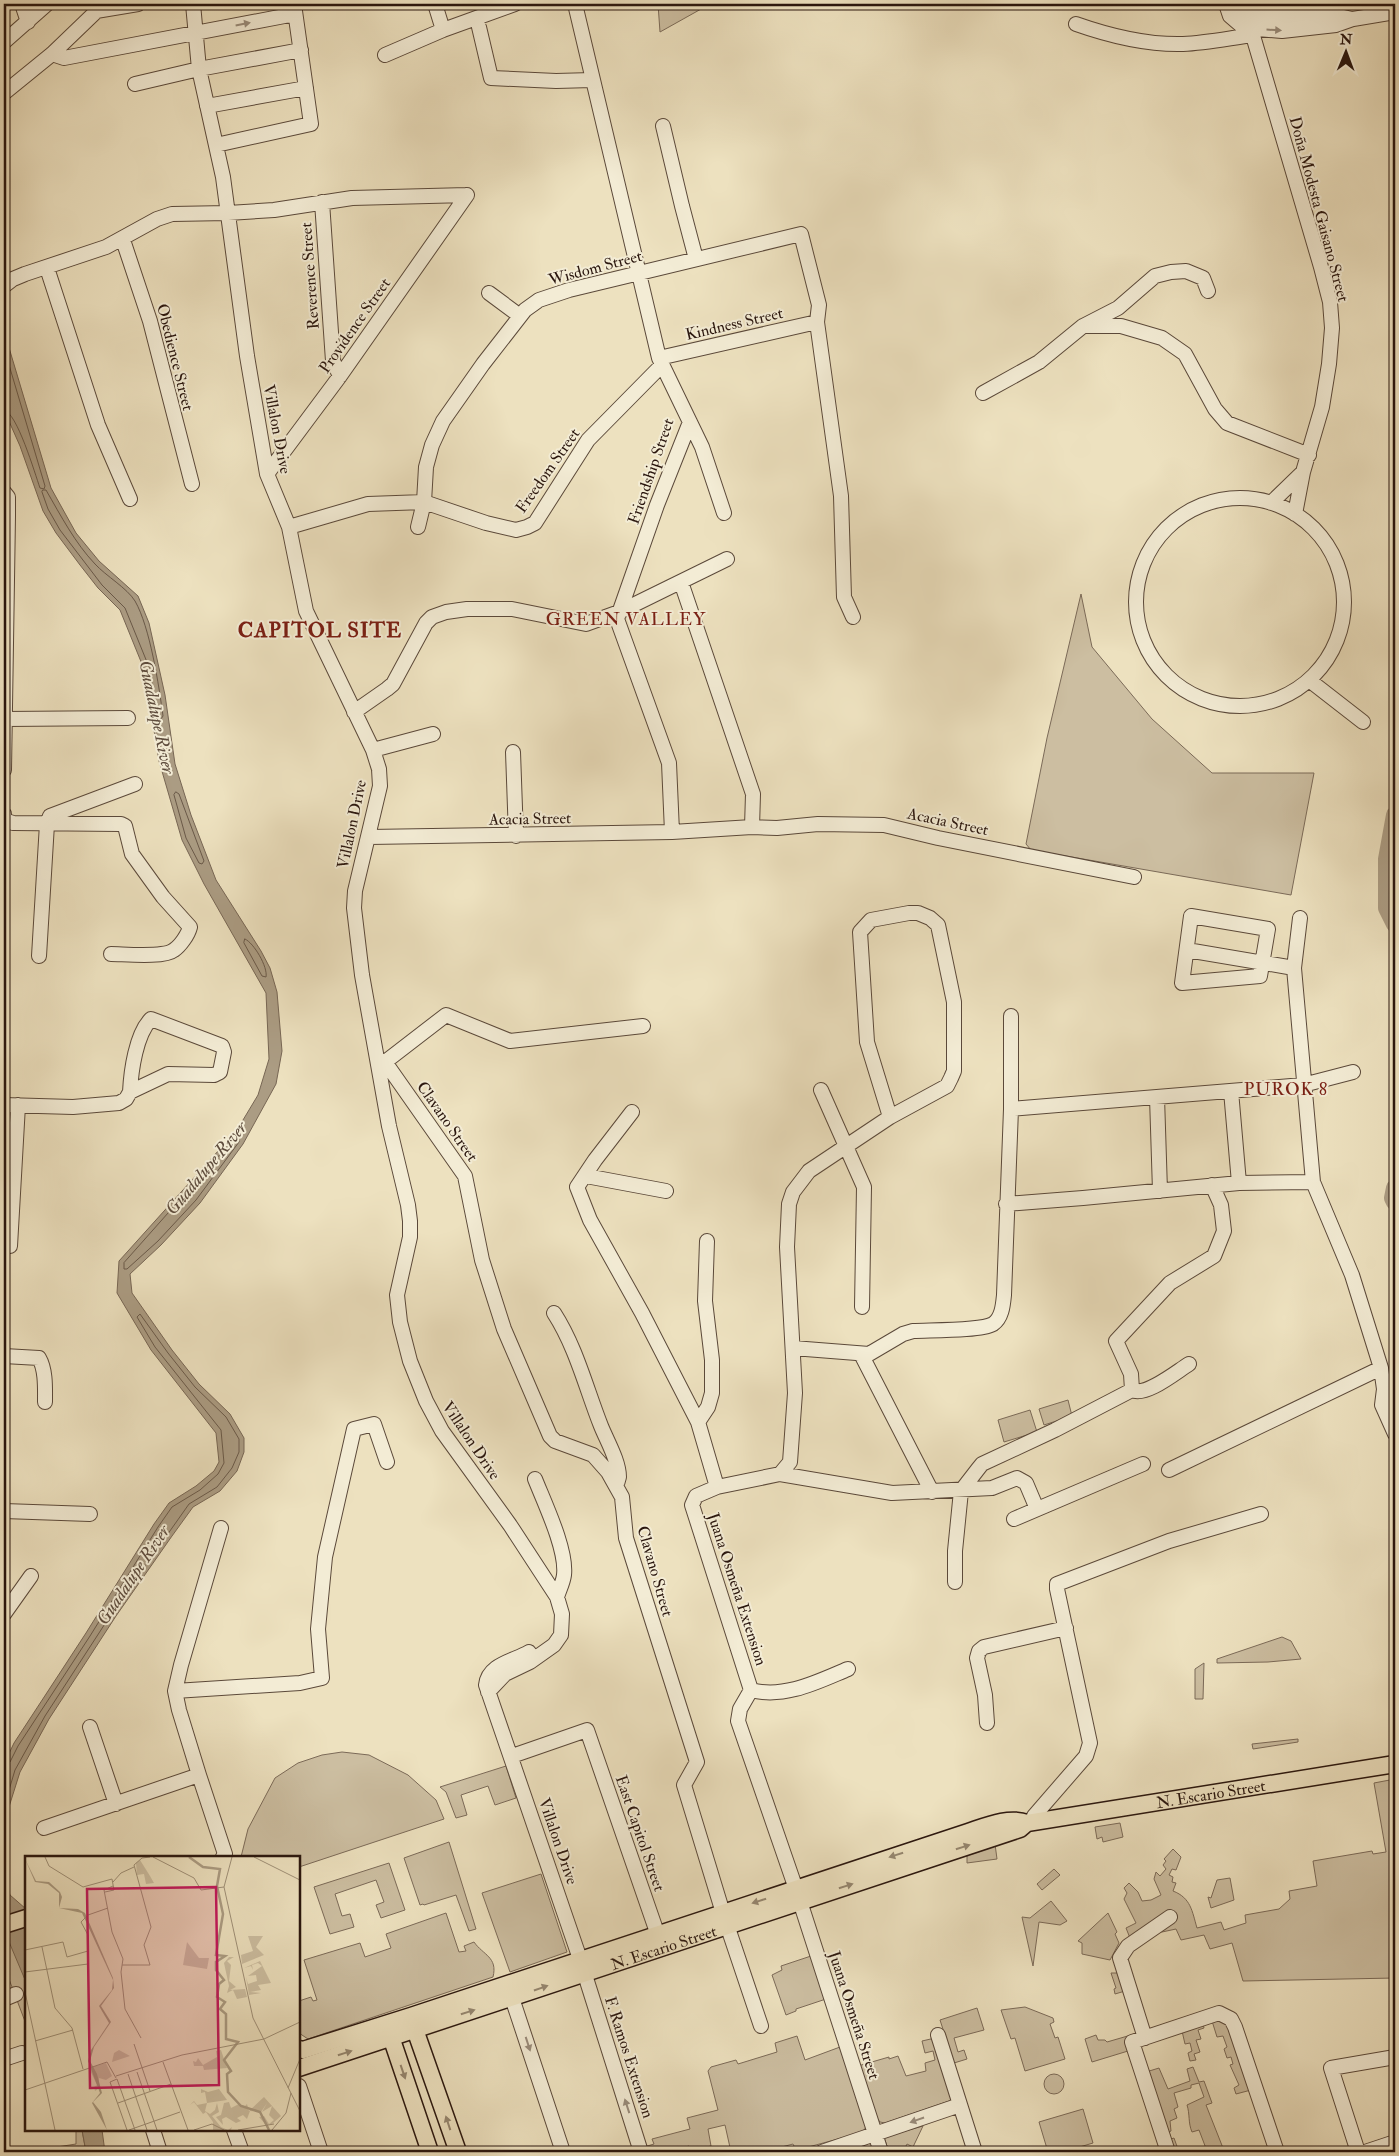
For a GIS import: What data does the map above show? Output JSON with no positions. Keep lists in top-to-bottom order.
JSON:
{
  "streets": {
    "main road": ["N. Escario Street"],
    "street": [
      "Doña Modesta Gaisano Street",
      "Wisdom Street",
      "Reverence Street",
      "Kindness Street",
      "Providence Street",
      "Obedience Street",
      "Villalon Drive",
      "Freedom Street",
      "Friendship Street",
      "Acacia Street",
      "Clavano Street",
      "Juana Osmeña Extension",
      "East Capitol Street",
      "Juana Osmeña Street",
      "F. Ramos Extension"
    ]
  },
  "crossings": [
    ["Wisdom Street", "Kindness Street"],
    ["Wisdom Street", "Freedom Street"],
    ["Wisdom Street", "Friendship Street"],
    ["Reverence Street", "Providence Street"],
    ["Kindness Street", "Freedom Street"],
    ["Kindness Street", "Friendship Street"],
    ["Providence Street", "Villalon Drive"],
    ["Villalon Drive", "Freedom Street"],
    ["Villalon Drive", "Acacia Street"],
    ["Villalon Drive", "Clavano Street"],
    ["Villalon Drive", "N. Escario Street"],
    ["Villalon Drive", "East Capitol Street"],
    ["Villalon Drive", "F. Ramos Extension"],
    ["Freedom Street", "Friendship Street"],
    ["Friendship Street", "Acacia Street"],
    ["Clavano Street", "N. Escario Street"],
    ["Juana Osmeña Extension", "N. Escario Street"],
    ["Juana Osmeña Extension", "Juana Osmeña Street"],
    ["N. Escario Street", "East Capitol Street"],
    ["N. Escario Street", "Juana Osmeña Street"],
    ["N. Escario Street", "F. Ramos Extension"]
  ],
  "districts": ["GREEN VALLEY", "CAPITOL SITE", "PUROK 8"],
  "water": ["Guadalupe River"],
  "north": "top"
}
